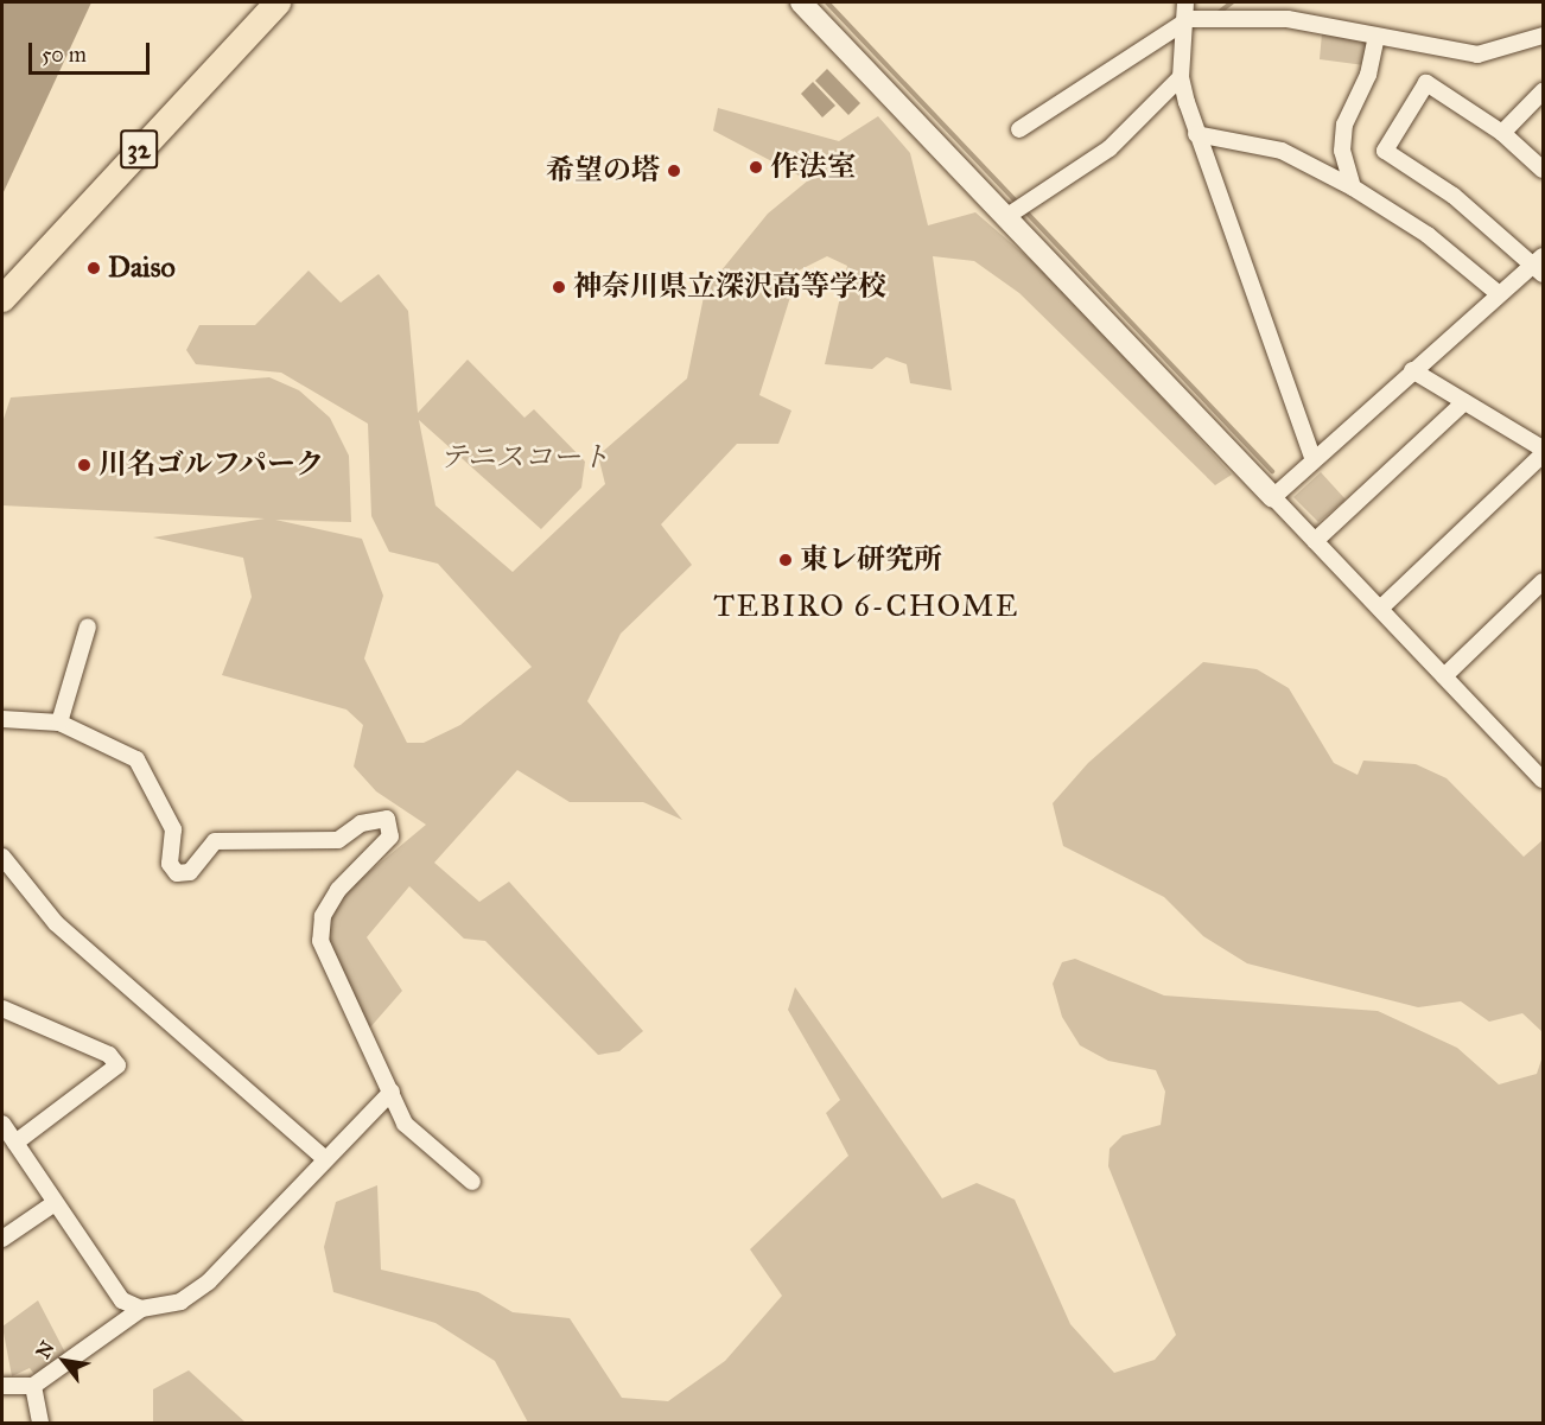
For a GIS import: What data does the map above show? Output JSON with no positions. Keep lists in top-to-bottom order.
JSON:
{
  "streets": {
    "main road": ["32"]
  },
  "districts": ["TEBIRO 6-CHOME"],
  "parks": ["テニスコート"],
  "places": [
    "作法室",
    "希望の塔",
    "Daiso",
    "神奈川県立深沢高等学校",
    "川名ゴルフパーク",
    "東レ研究所"
  ],
  "scale_bar": "50 m",
  "north": "top left"
}
